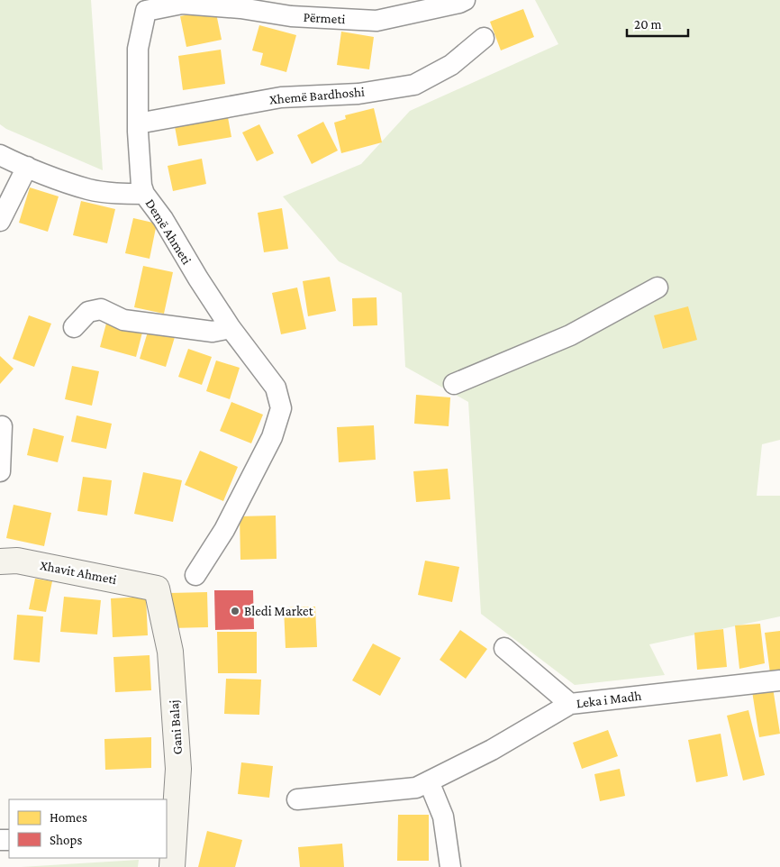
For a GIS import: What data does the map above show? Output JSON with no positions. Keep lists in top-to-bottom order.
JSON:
{
  "streets": {
    "street": [
      "Përmeti",
      "Xhemë Bardhoshi",
      "Demë Ahmeti",
      "Xhavit Ahmeti",
      "Leka i Madh",
      "Gani Balaj"
    ]
  },
  "crossings": [
    ["Përmeti", "Xhemë Bardhoshi"],
    ["Përmeti", "Demë Ahmeti"],
    ["Xhavit Ahmeti", "Gani Balaj"]
  ],
  "places": ["Bledi Market"],
  "legend": ["Homes", "Shops"],
  "scale_bar": "20 m"
}
